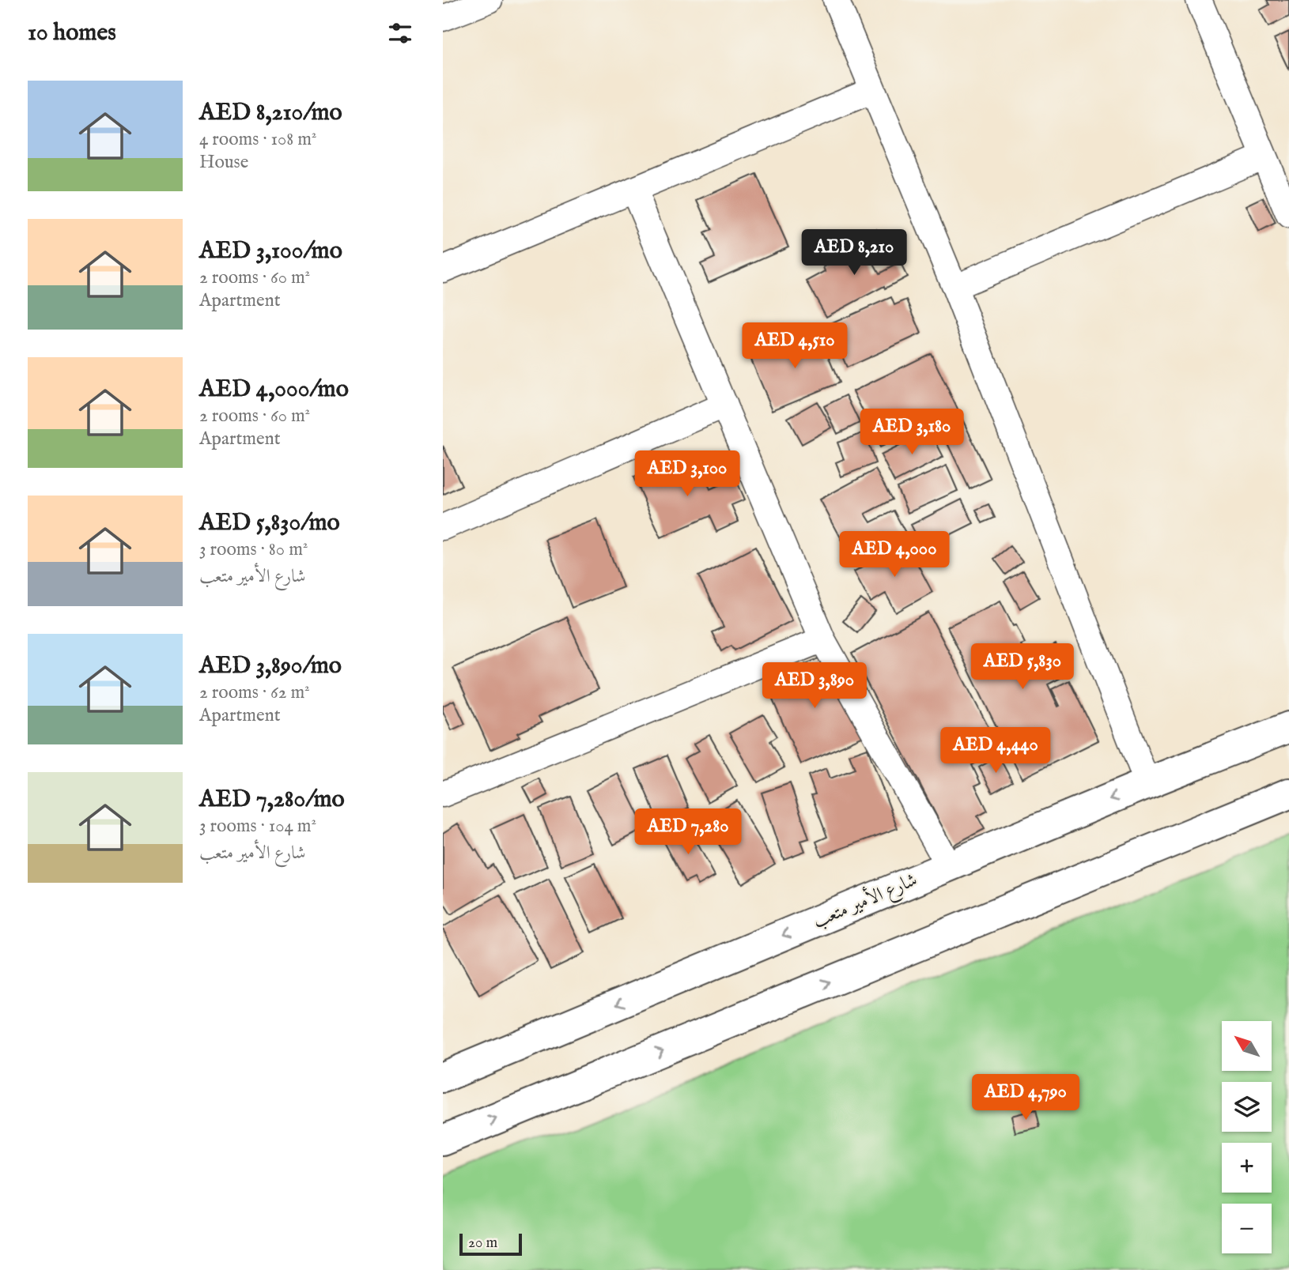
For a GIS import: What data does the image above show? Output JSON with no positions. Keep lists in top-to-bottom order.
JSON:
{
  "streets": {
    "main road": ["شارع الأمير متعب"]
  },
  "scale_bar": "20 m",
  "north": "top left",
  "page": {
    "heading": "10 homes",
    "list": [
      {
        "name": "AED 8,210/mo",
        "note": "4 rooms · 108 m² · House"
      },
      {
        "name": "AED 3,100/mo",
        "note": "2 rooms · 60 m² · Apartment"
      },
      {
        "name": "AED 4,000/mo",
        "note": "2 rooms · 60 m² · Apartment"
      },
      {
        "name": "AED 5,830/mo",
        "note": "3 rooms · 80 m² · شارع الأمير متعب"
      },
      {
        "name": "AED 3,890/mo",
        "note": "2 rooms · 62 m² · Apartment"
      },
      {
        "name": "AED 7,280/mo",
        "note": "3 rooms · 104 m² · شارع الأمير متعب"
      }
    ],
    "price": [
      "AED 8,210",
      "AED 4,510",
      "AED 3,180",
      "AED 3,100",
      "AED 4,000",
      "AED 5,830",
      "AED 3,890",
      "AED 4,440",
      "AED 7,280",
      "AED 4,790"
    ],
    "map_buttons": ["+", "−"],
    "scale": "20 m"
  }
}
